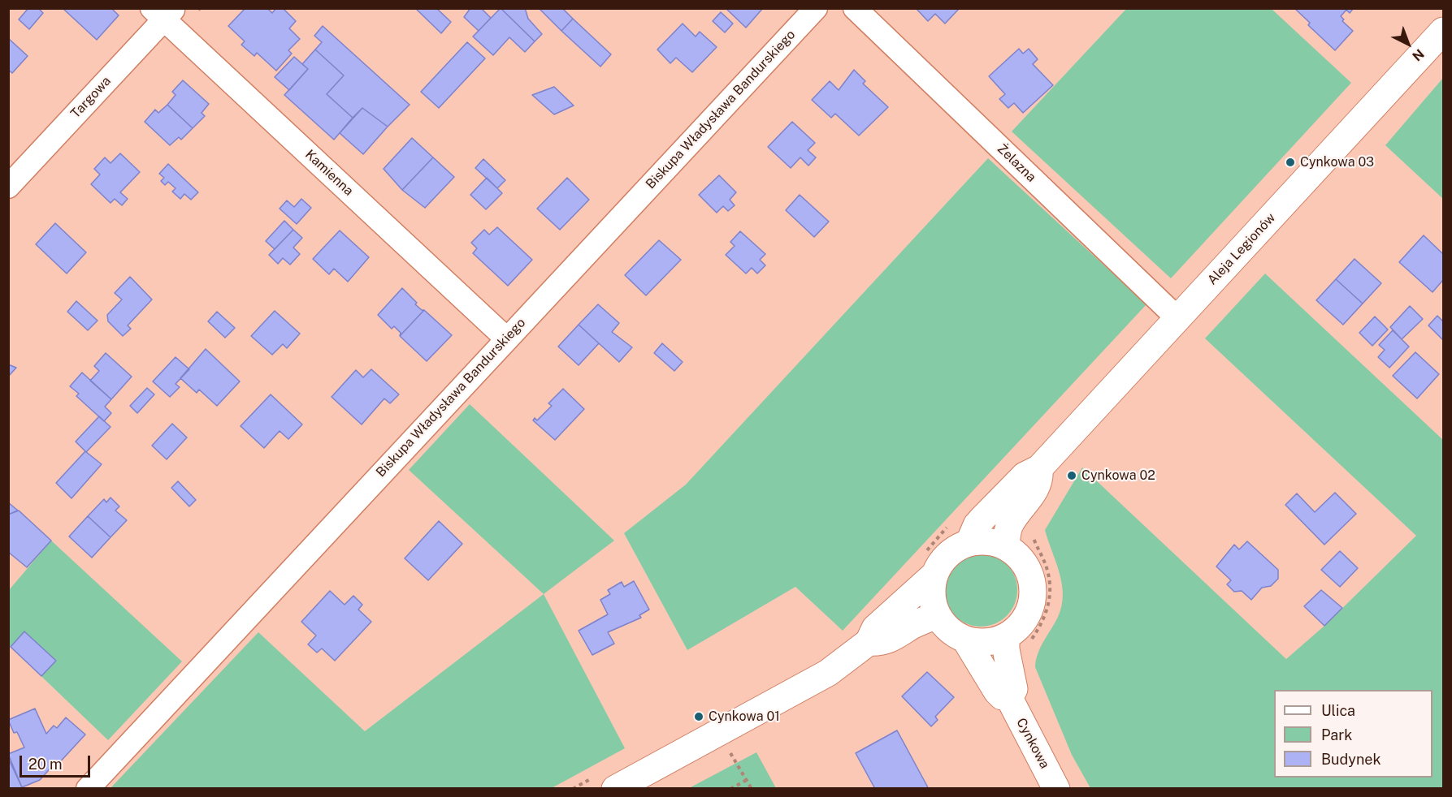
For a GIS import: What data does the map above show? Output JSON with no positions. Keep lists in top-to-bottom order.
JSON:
{
  "streets": {
    "street": [
      "Targowa",
      "Biskupa Władysława Bandurskiego",
      "Żelazna",
      "Kamienna",
      "Aleja Legionów",
      "Cynkowa"
    ]
  },
  "crossings": [
    ["Targowa", "Kamienna"],
    ["Biskupa Władysława Bandurskiego", "Kamienna"],
    ["Żelazna", "Aleja Legionów"],
    ["Aleja Legionów", "Cynkowa"]
  ],
  "places": ["Cynkowa 03", "Cynkowa 02", "Cynkowa 01"],
  "legend": ["Ulica", "Park", "Budynek"],
  "scale_bar": "20 m",
  "north": "bottom right"
}
